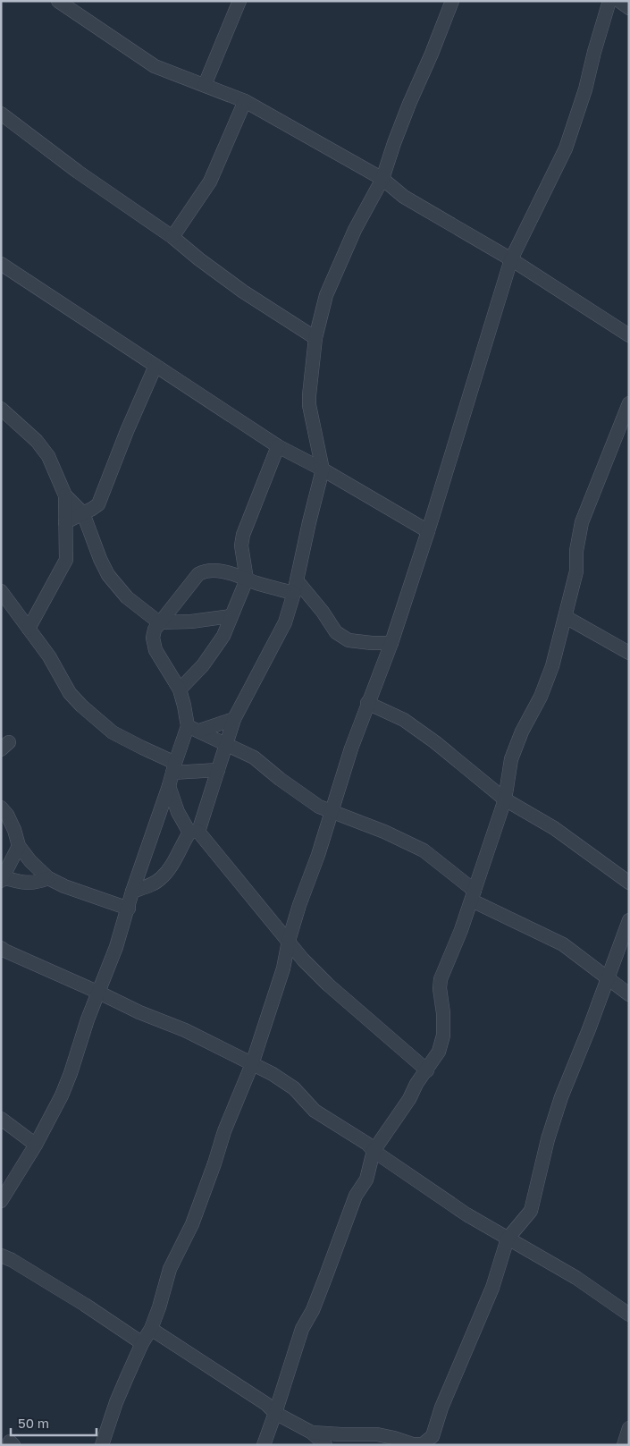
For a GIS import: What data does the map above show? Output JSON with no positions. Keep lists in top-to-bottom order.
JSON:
{
  "scale_bar": "50 m"
}
